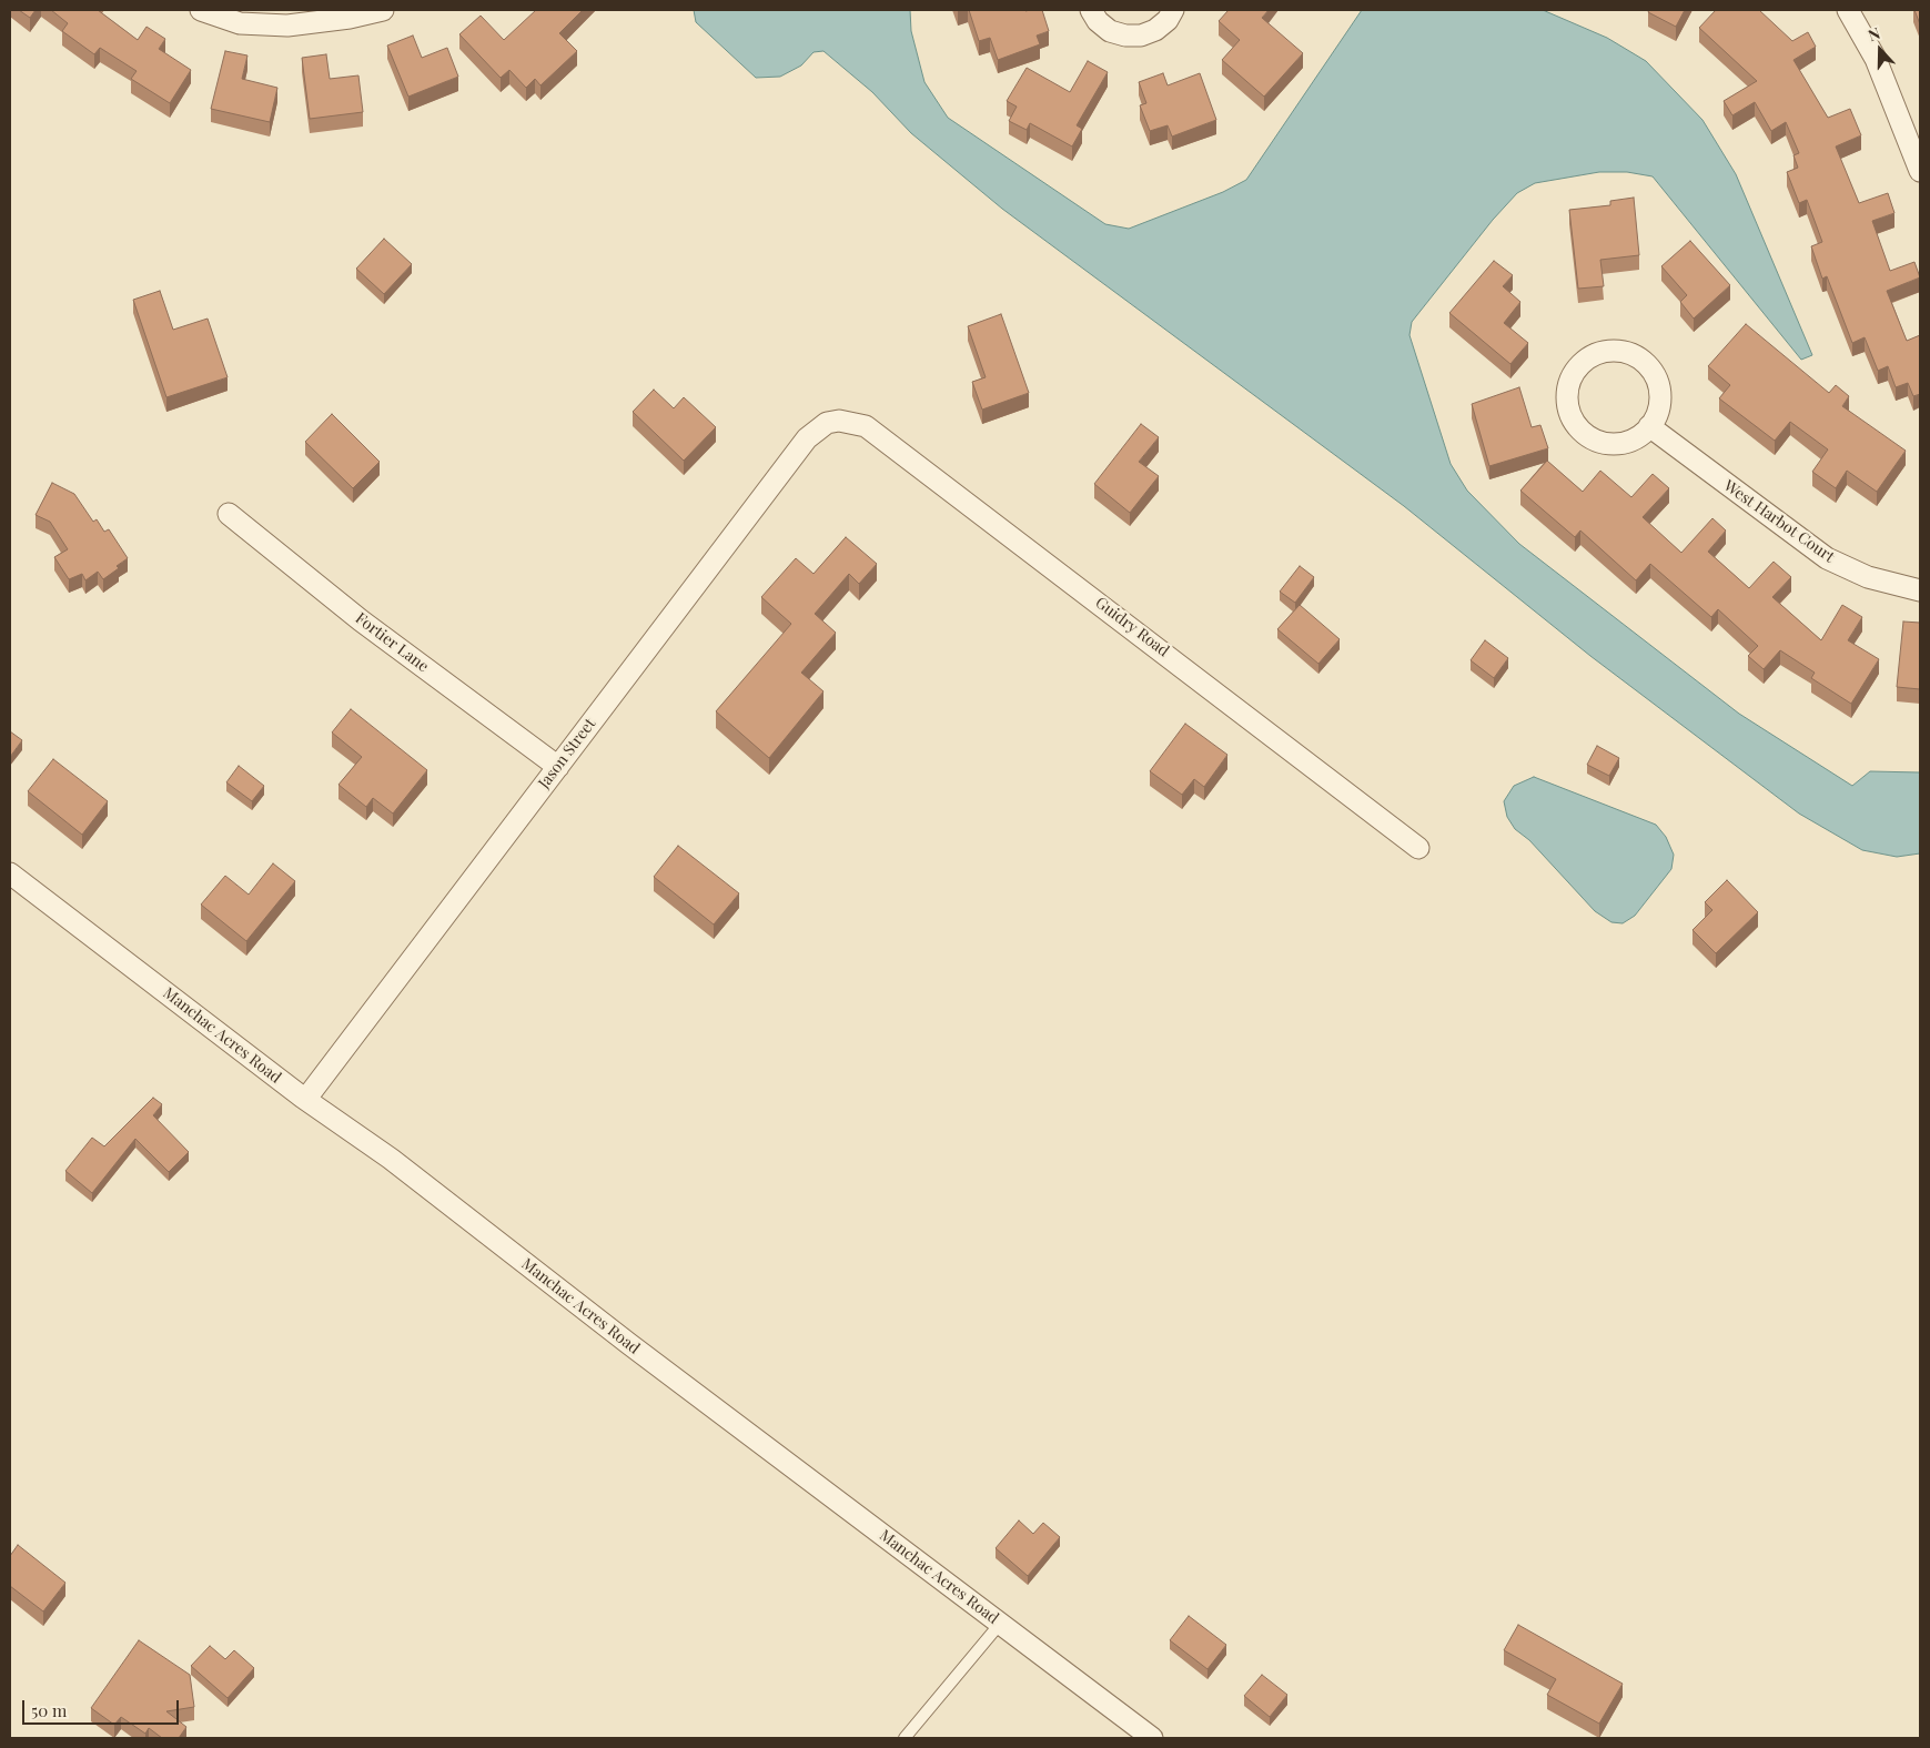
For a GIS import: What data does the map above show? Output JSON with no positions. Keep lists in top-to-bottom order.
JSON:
{
  "streets": {
    "street": [
      "West Harbot Court",
      "Guidry Road",
      "Fortier Lane",
      "Jason Street",
      "Manchac Acres Road"
    ]
  },
  "crossings": [
    ["Guidry Road", "Jason Street"],
    ["Fortier Lane", "Jason Street"],
    ["Jason Street", "Manchac Acres Road"]
  ],
  "scale_bar": "50 m",
  "north": "top"
}
